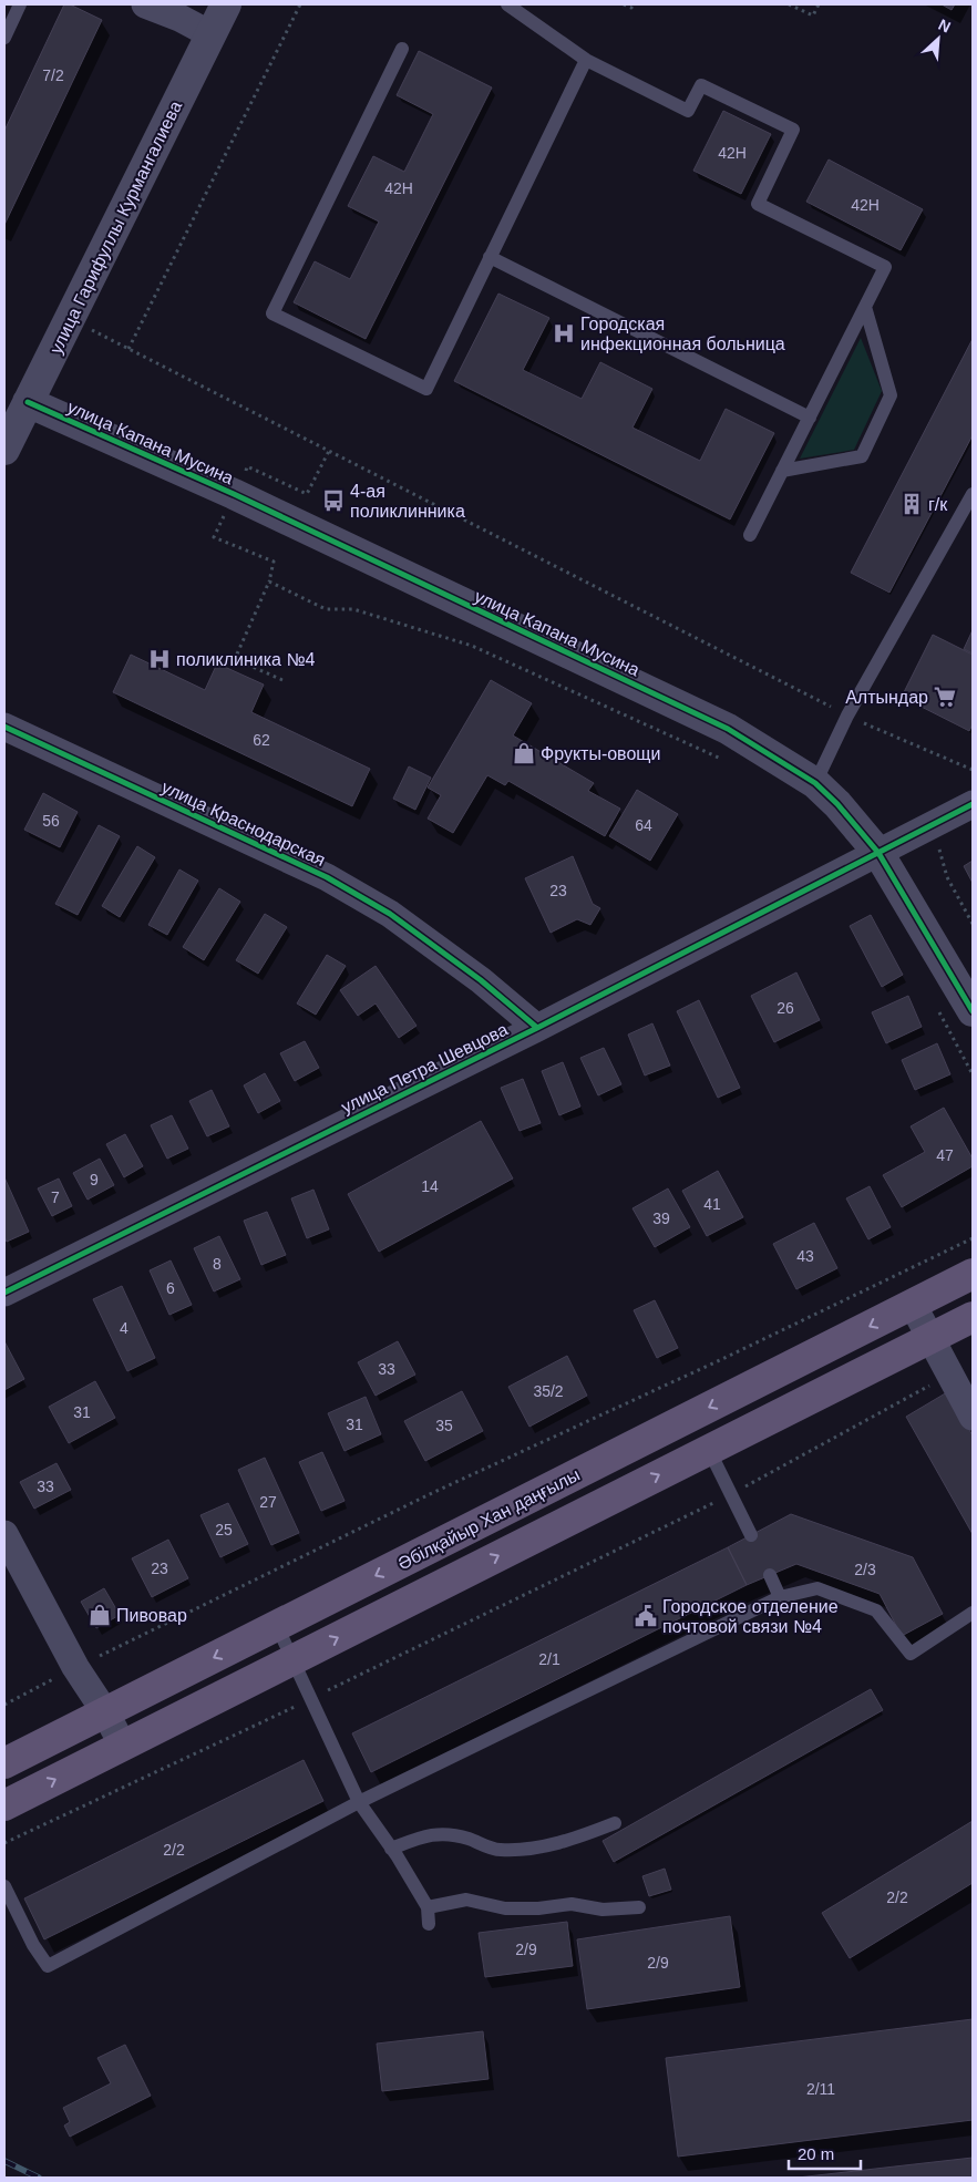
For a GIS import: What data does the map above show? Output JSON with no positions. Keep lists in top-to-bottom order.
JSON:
{
  "streets": {
    "main road": ["Әбілқайыр Хан даңғылы"],
    "street": [
      "улица Гарифуллы Курмангалиева",
      "улица Капана Мусина",
      "улица Краснодарская",
      "улица Петра Шевцова"
    ]
  },
  "crossings": [
    ["улица Гарифуллы Курмангалиева", "улица Капана Мусина"],
    ["улица Капана Мусина", "улица Петра Шевцова"],
    ["улица Краснодарская", "улица Петра Шевцова"]
  ],
  "places": {
    "hospital": ["Городская инфекционная больница", "поликлиника №4"],
    "bus stop": ["4-ая поликлинника"],
    "building": ["г/к"],
    "supermarket": ["Алтындар"],
    "shop": ["Фрукты-овощи", "Пивовар"],
    "public building": ["Городское отделение почтовой связи №4"]
  },
  "house_numbers": [
    "7/2",
    "42H",
    "42H",
    "42H",
    "62",
    "56",
    "64",
    "23",
    "26",
    "47",
    "9",
    "14",
    "7",
    "41",
    "39",
    "43",
    "8",
    "6",
    "4",
    "33",
    "35/2",
    "31",
    "31",
    "35",
    "33",
    "27",
    "25",
    "23",
    "2/3",
    "2/1",
    "2/2",
    "2/2",
    "2/9",
    "2/9",
    "2/11"
  ],
  "scale_bar": "20 m",
  "north": "top right"
}
